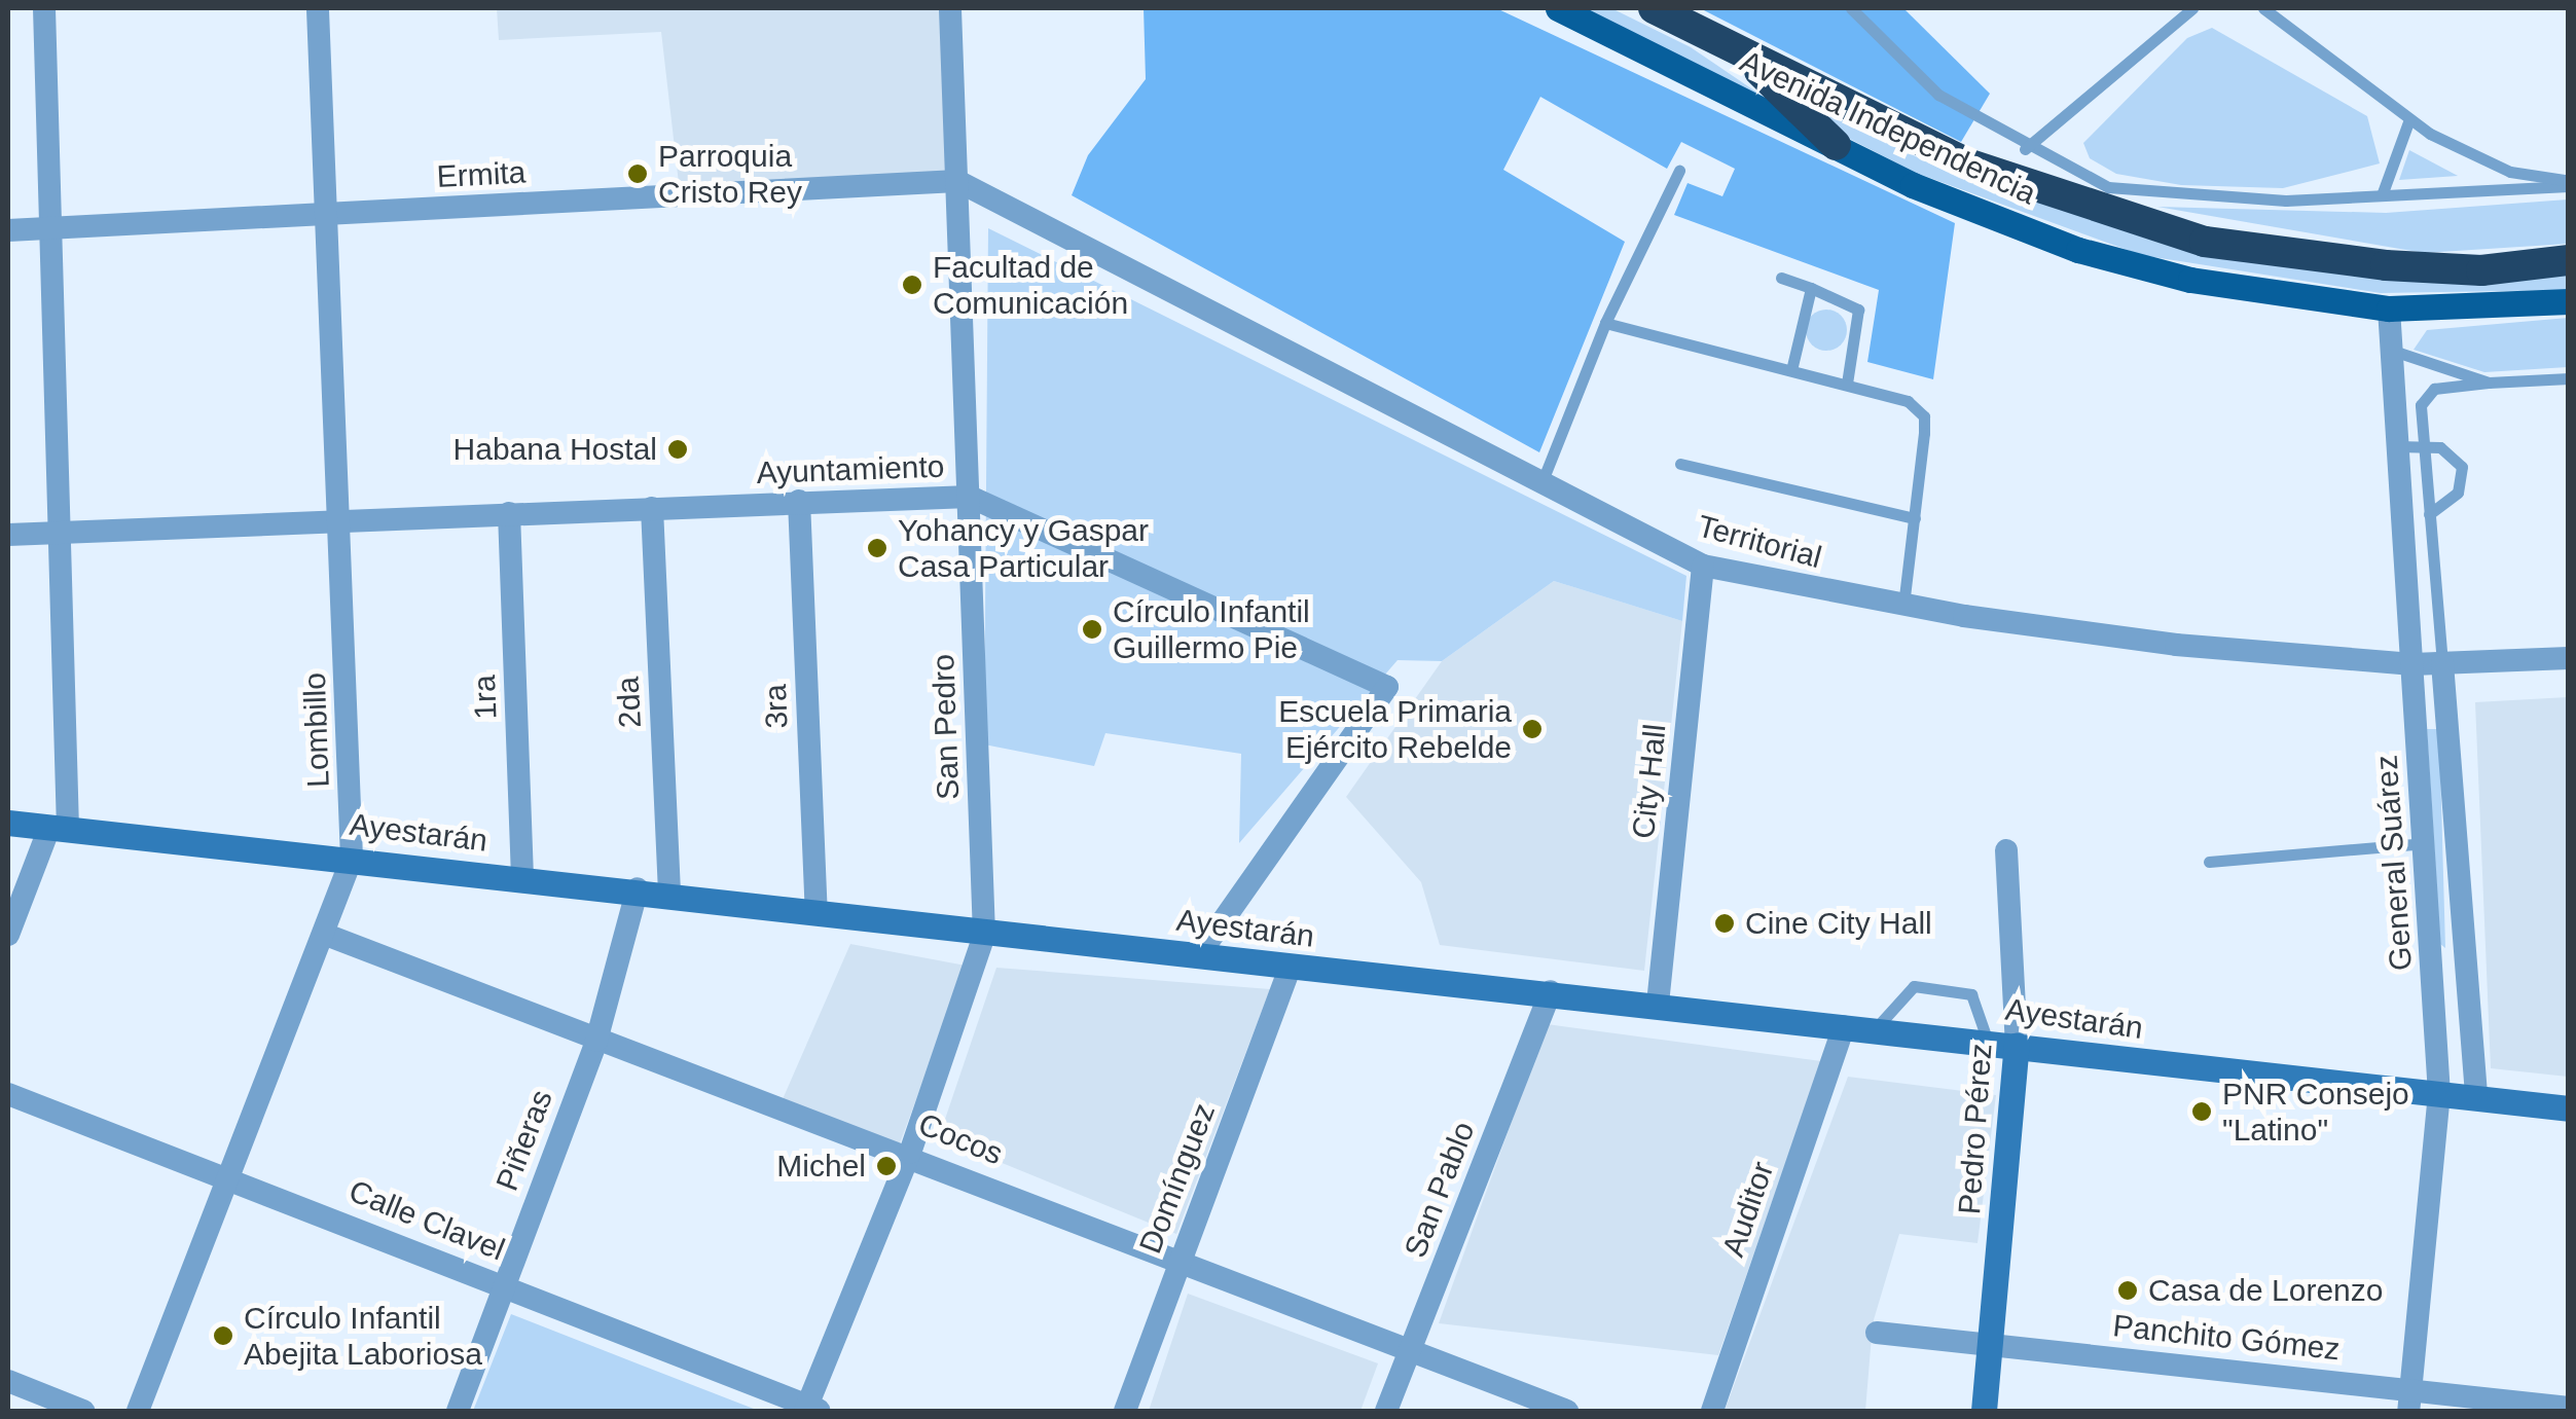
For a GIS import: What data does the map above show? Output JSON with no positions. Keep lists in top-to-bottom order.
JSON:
{
  "streets": {
    "highway": ["Avenida Independencia"],
    "main road": ["Ayestarán", "Pedro Pérez"],
    "street": [
      "Ermita",
      "Ayuntamiento",
      "Territorial",
      "1ra",
      "2da",
      "3ra",
      "San Pedro",
      "Lombillo",
      "City Hall",
      "General Suárez",
      "Cocos",
      "Piñeras",
      "Domínguez",
      "San Pablo",
      "Auditor",
      "Calle Clavel",
      "Panchito Gómez"
    ]
  },
  "crossings": [
    ["Avenida Independencia", "General Suárez"],
    ["Ermita", "Territorial"],
    ["Ermita", "San Pedro"],
    ["Ermita", "Lombillo"],
    ["Ayuntamiento", "1ra"],
    ["Ayuntamiento", "2da"],
    ["Ayuntamiento", "3ra"],
    ["Ayuntamiento", "San Pedro"],
    ["Ayuntamiento", "Lombillo"],
    ["Ayuntamiento", "Ayestarán"],
    ["Territorial", "San Pedro"],
    ["Territorial", "City Hall"],
    ["Territorial", "General Suárez"],
    ["1ra", "Ayestarán"],
    ["2da", "Ayestarán"],
    ["3ra", "Ayestarán"],
    ["San Pedro", "Ayestarán"],
    ["San Pedro", "Cocos"],
    ["San Pedro", "Calle Clavel"],
    ["Lombillo", "Ayestarán"],
    ["Lombillo", "Cocos"],
    ["Lombillo", "Calle Clavel"],
    ["City Hall", "Ayestarán"],
    ["Ayestarán", "General Suárez"],
    ["Ayestarán", "Pedro Pérez"],
    ["Ayestarán", "Piñeras"],
    ["Ayestarán", "Domínguez"],
    ["Ayestarán", "San Pablo"],
    ["Ayestarán", "Auditor"],
    ["General Suárez", "Panchito Gómez"],
    ["Pedro Pérez", "Panchito Gómez"],
    ["Cocos", "Piñeras"],
    ["Cocos", "Domínguez"],
    ["Cocos", "San Pablo"],
    ["Piñeras", "Calle Clavel"]
  ],
  "places": [
    "Parroquia Cristo Rey",
    "Facultad de Comunicación",
    "Habana Hostal",
    "Yohancy y Gaspar Casa Particular",
    "Círculo Infantil Guillermo Pie",
    "Escuela Primaria Ejército Rebelde",
    "Cine City Hall",
    "PNR Consejo \"Latino\"",
    "Michel",
    "Casa de Lorenzo",
    "Círculo Infantil Abejita Laboriosa"
  ]
}
